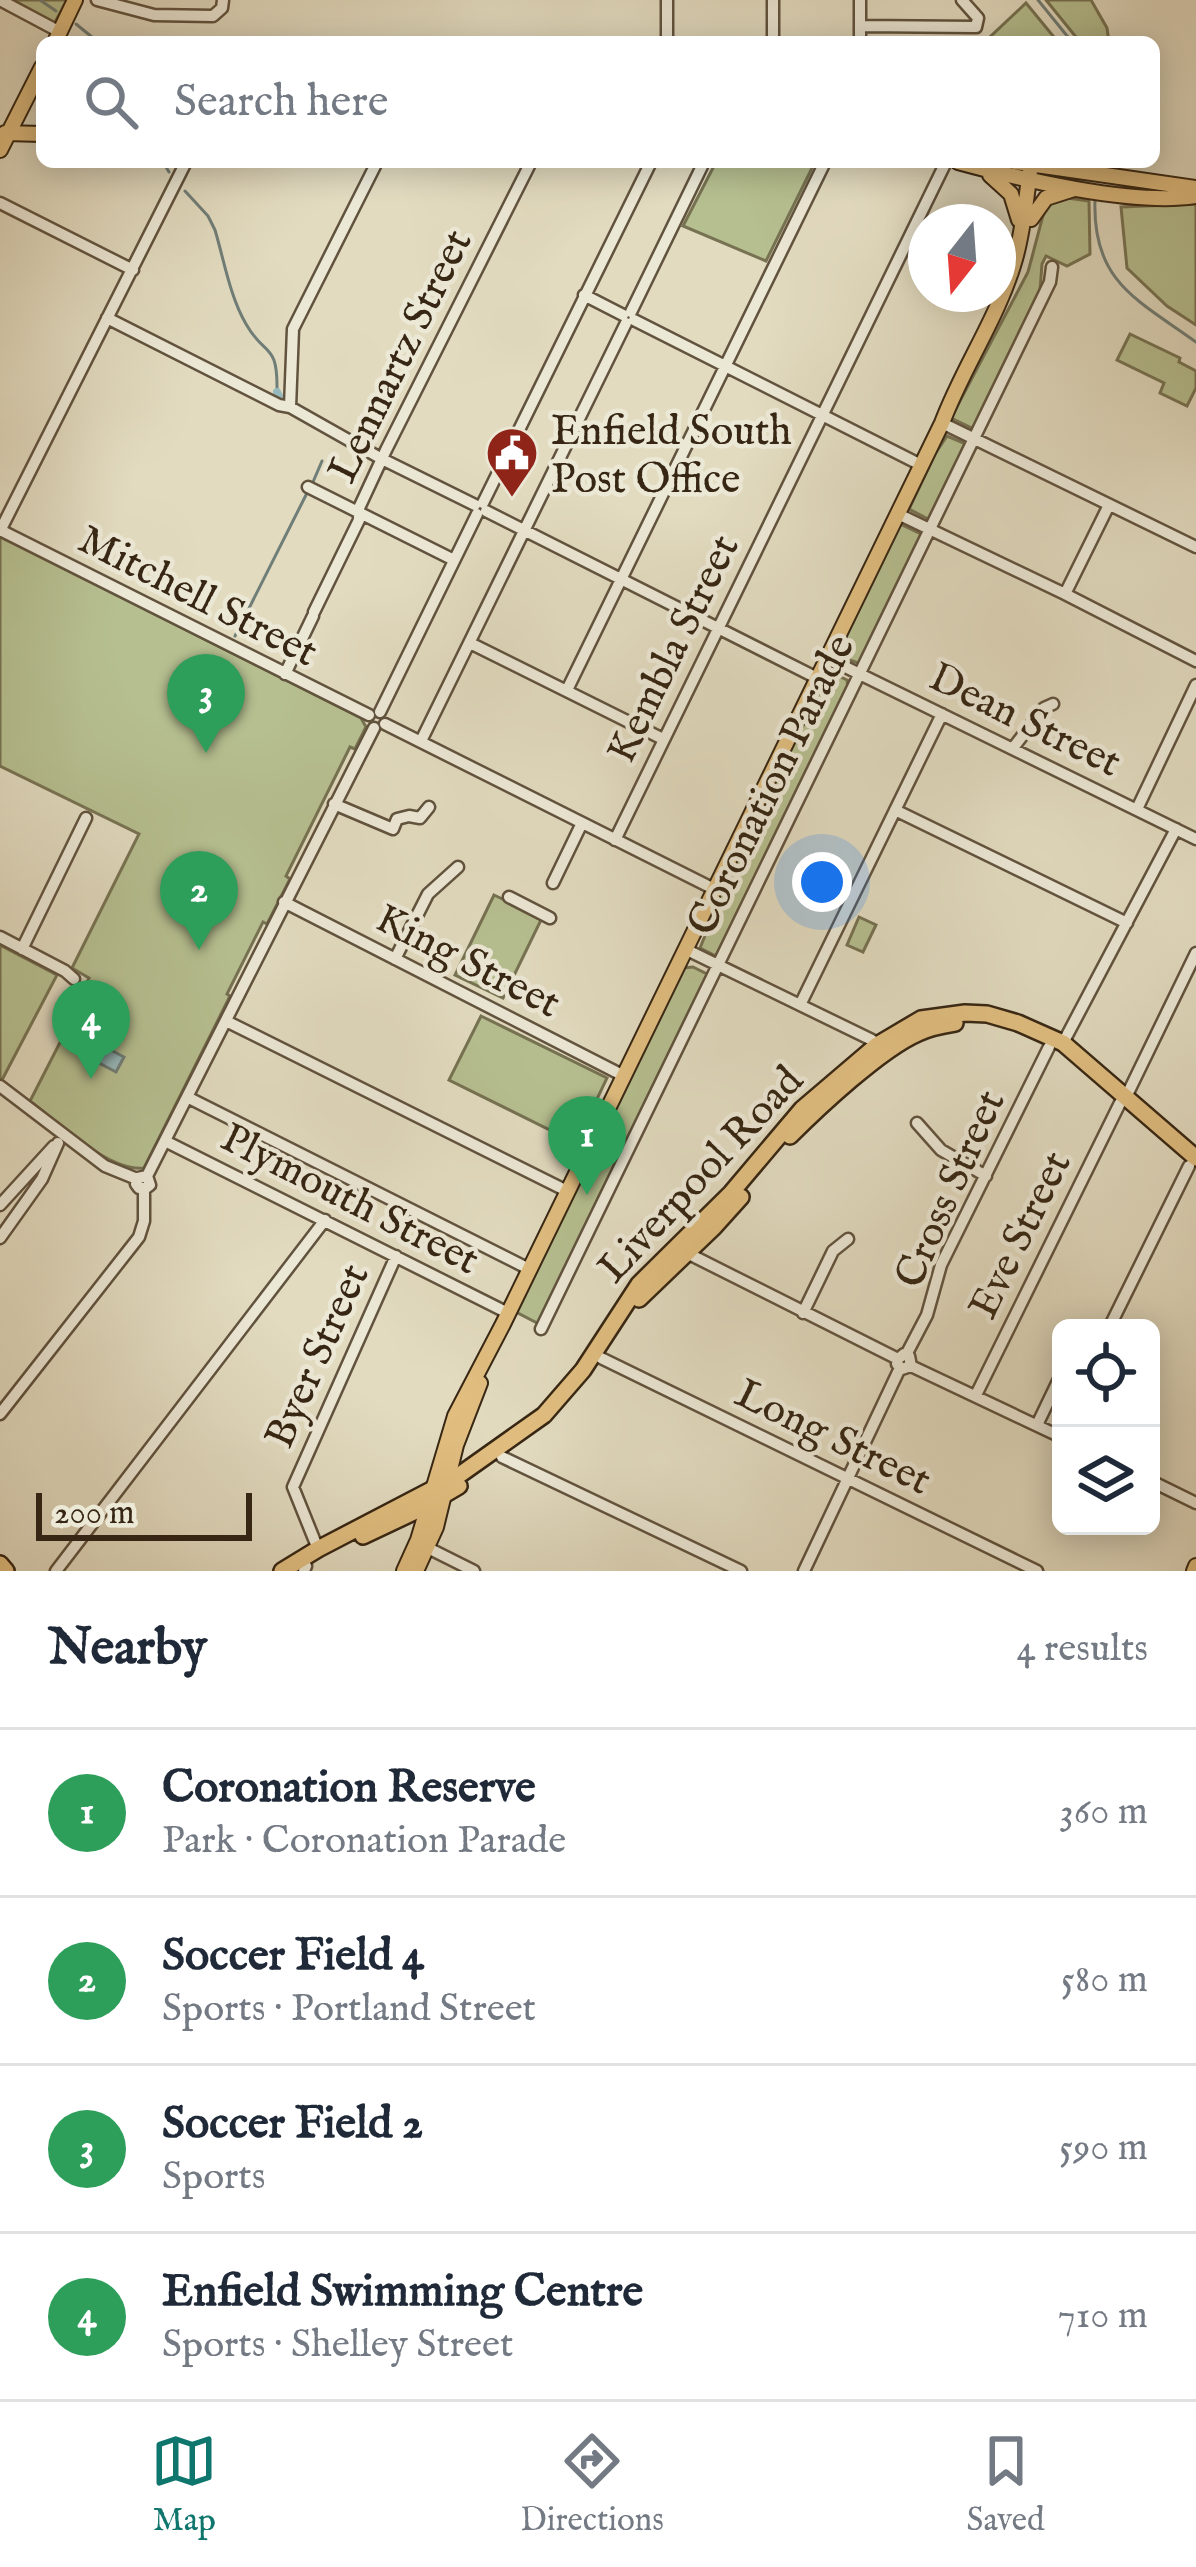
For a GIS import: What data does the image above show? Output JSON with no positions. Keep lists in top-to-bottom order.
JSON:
{
  "streets": {
    "highway": ["Liverpool Road"],
    "main road": ["Coronation Parade"],
    "street": [
      "Lennartz Street",
      "Mitchell Street",
      "Kembla Street",
      "Dean Street",
      "King Street",
      "Cross Street",
      "Plymouth Street",
      "Eve Street",
      "Byer Street",
      "Long Street"
    ]
  },
  "crossings": [
    ["Lennartz Street", "Mitchell Street"],
    ["Mitchell Street", "Kembla Street"],
    ["Mitchell Street", "Coronation Parade"],
    ["Dean Street", "Coronation Parade"],
    ["Dean Street", "Cross Street"],
    ["Coronation Parade", "King Street"],
    ["Coronation Parade", "Liverpool Road"],
    ["Coronation Parade", "Plymouth Street"],
    ["Liverpool Road", "Cross Street"],
    ["Liverpool Road", "Eve Street"],
    ["Liverpool Road", "Byer Street"],
    ["Liverpool Road", "Long Street"],
    ["Cross Street", "Long Street"],
    ["Plymouth Street", "Byer Street"]
  ],
  "places": {
    "public building": ["Enfield South Post Office"]
  },
  "scale_bar": "200 m",
  "north": "bottom",
  "page": {
    "search": "Search here",
    "pins": [
      "3",
      "2",
      "4",
      "1"
    ],
    "scale": "200 m",
    "heading": ["Nearby", "4 results"],
    "list": [
      {
        "mark": "1",
        "name": "Coronation Reserve",
        "note": "Park · Coronation Parade",
        "value": "360 m"
      },
      {
        "mark": "2",
        "name": "Soccer Field 4",
        "note": "Sports · Portland Street",
        "value": "580 m"
      },
      {
        "mark": "3",
        "name": "Soccer Field 2",
        "note": "Sports",
        "value": "590 m"
      },
      {
        "mark": "4",
        "name": "Enfield Swimming Centre",
        "note": "Sports · Shelley Street",
        "value": "710 m"
      }
    ],
    "nav": ["Map", "Directions", "Saved"]
  }
}
